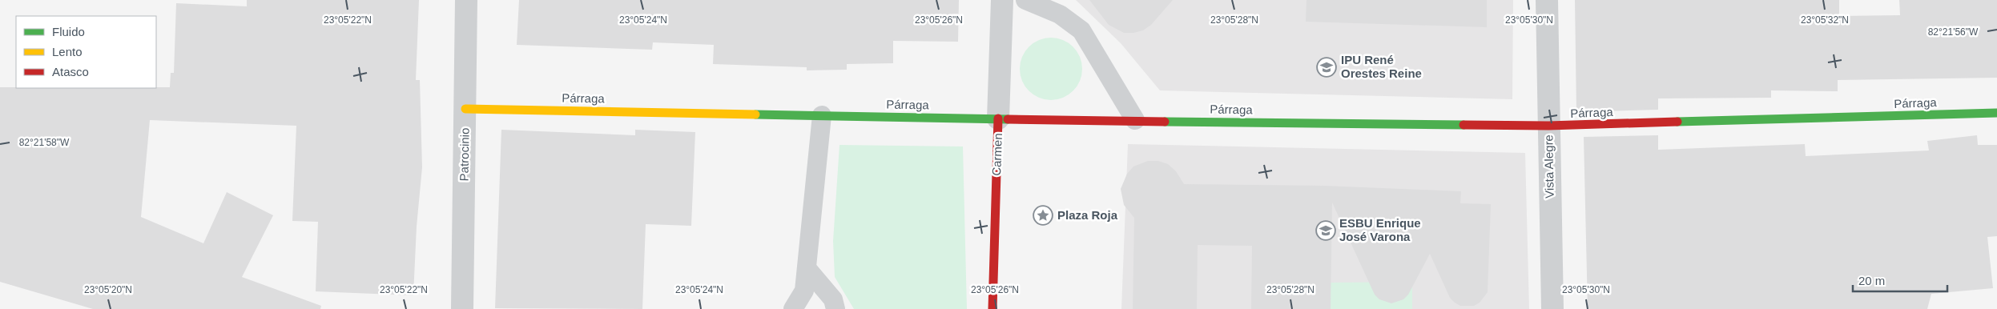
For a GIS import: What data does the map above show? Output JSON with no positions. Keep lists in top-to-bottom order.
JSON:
{
  "streets": {
    "street": [
      "Párraga",
      "Patrocinio",
      "Carmen",
      "Vista Alegre"
    ]
  },
  "crossings": [
    ["Párraga", "Patrocinio"],
    ["Párraga", "Carmen"],
    ["Párraga", "Vista Alegre"]
  ],
  "places": {
    "school or university": ["IPU René Orestes Reine", "ESBU Enrique José Varona"],
    "place": ["Plaza Roja"]
  },
  "legend": ["Fluido", "Lento", "Atasco"],
  "scale_bar": "20 m",
  "coordinates": [
    "23°05'22\"N",
    "23°05'24\"N",
    "23°05'26\"N",
    "23°05'28\"N",
    "23°05'30\"N",
    "23°05'32\"N",
    "82°21'56\"W",
    "82°21'58\"W",
    "23°05'20\"N"
  ]
}
